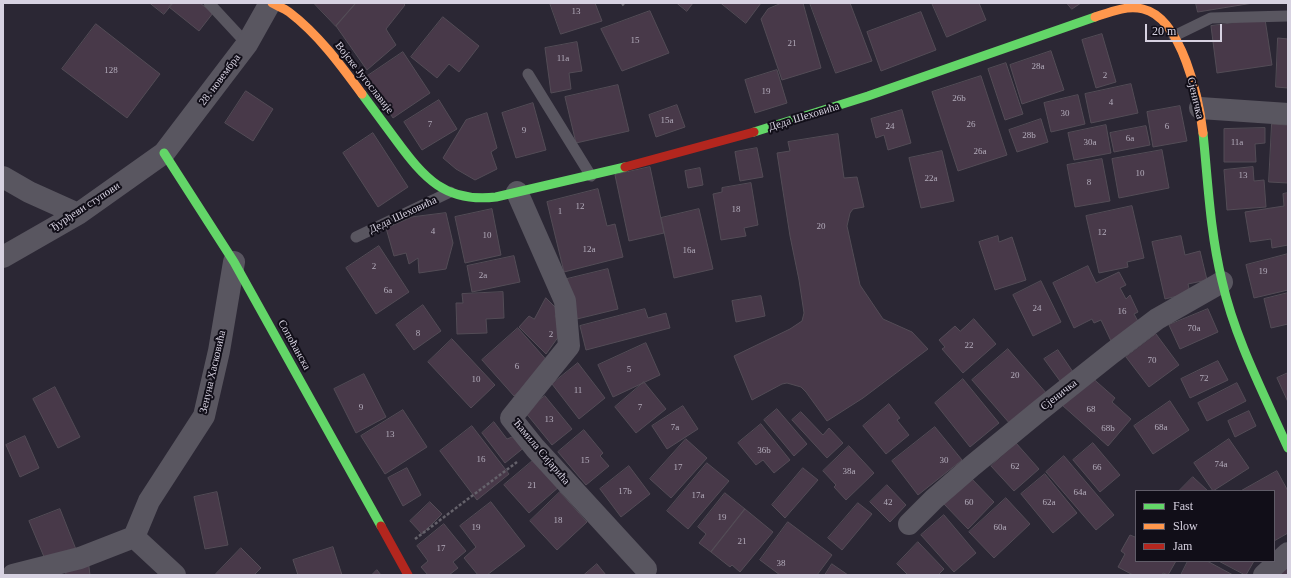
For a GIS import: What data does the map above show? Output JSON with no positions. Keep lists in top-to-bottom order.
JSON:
{
  "streets": {
    "main road": [
      "Војске Југославије",
      "Сјеничка",
      "Деда Шеховића",
      "Сопоћанска"
    ],
    "street": [
      "28. новембра",
      "Ђурђеви ступови",
      "Зенуна Хасковића",
      "Ћамила Сијарића"
    ]
  },
  "crossings": [
    ["Војске Југославије", "28. новембра"],
    ["Војске Југославије", "Деда Шеховића"],
    ["28. новембра", "Ђурђеви ступови"],
    ["28. новембра", "Сопоћанска"],
    ["Сјеничка", "Деда Шеховића"],
    ["Деда Шеховића", "Ћамила Сијарића"],
    ["Ђурђеви ступови", "Сопоћанска"],
    ["Сопоћанска", "Зенуна Хасковића"]
  ],
  "house_numbers": [
    "13",
    "15",
    "21",
    "11a",
    "28a",
    "128",
    "2",
    "19",
    "26b",
    "4",
    "30",
    "15a",
    "7",
    "26",
    "24",
    "6",
    "9",
    "28b",
    "6a",
    "30a",
    "11a",
    "26a",
    "10",
    "13",
    "22a",
    "8",
    "12",
    "18",
    "1",
    "20",
    "4",
    "12",
    "10",
    "12a",
    "16a",
    "2",
    "19",
    "2a",
    "6a",
    "24",
    "16",
    "70a",
    "8",
    "2",
    "22",
    "70",
    "6",
    "5",
    "20",
    "72",
    "10",
    "11",
    "9",
    "7",
    "68",
    "13",
    "7a",
    "68a",
    "68b",
    "13",
    "36b",
    "16",
    "15",
    "30",
    "74a",
    "62",
    "17",
    "66",
    "38a",
    "21",
    "17b",
    "64a",
    "17a",
    "42",
    "60",
    "62a",
    "19",
    "18",
    "19",
    "60a",
    "21",
    "17",
    "38"
  ],
  "legend": ["Fast", "Slow", "Jam"],
  "scale_bar": "20 m"
}
